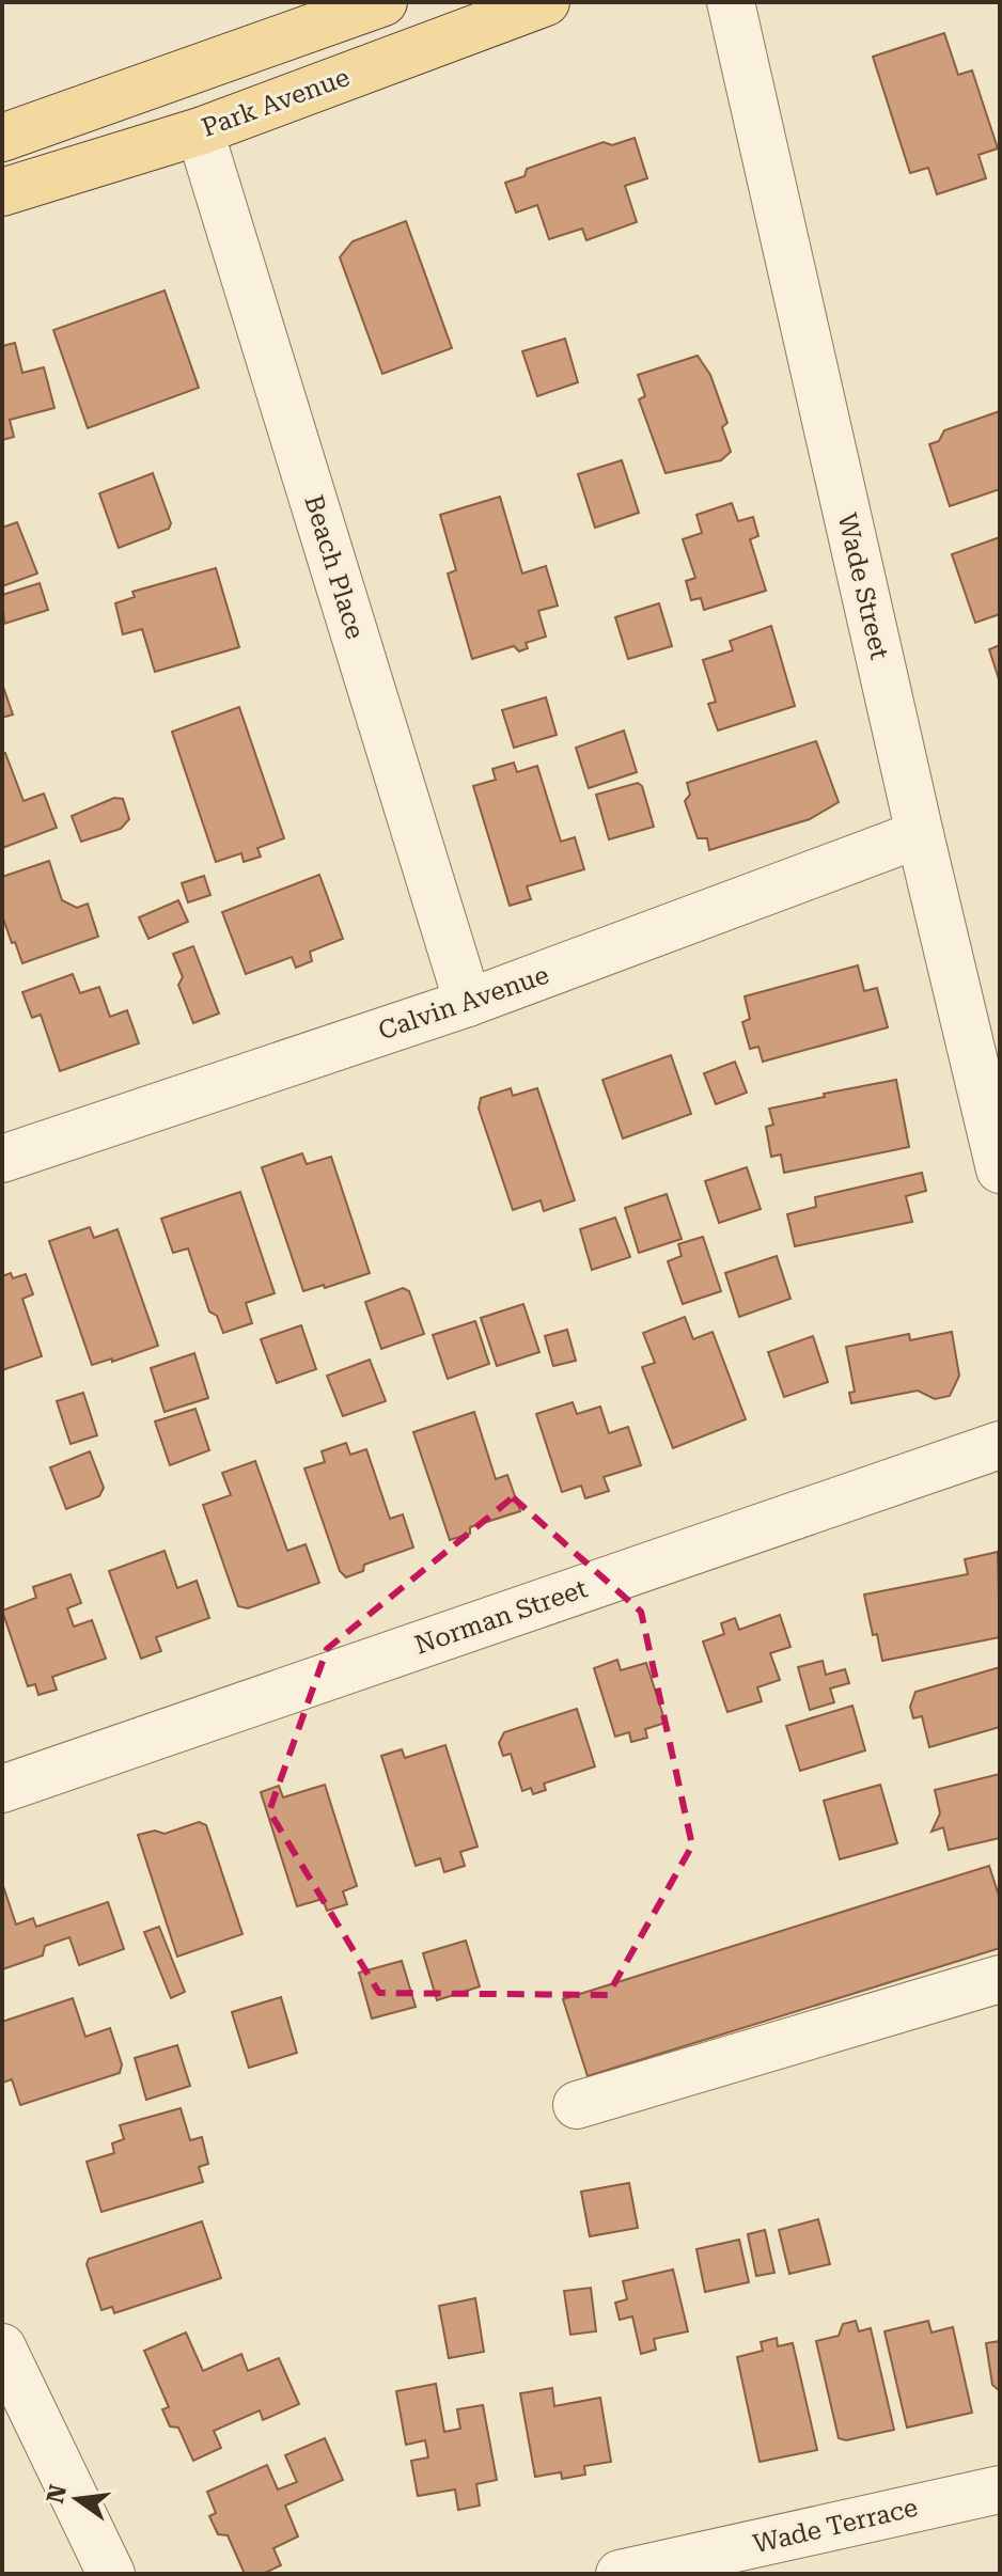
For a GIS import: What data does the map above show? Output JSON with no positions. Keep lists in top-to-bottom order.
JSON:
{
  "streets": {
    "main road": ["Park Avenue"],
    "street": [
      "Beach Place",
      "Wade Street",
      "Calvin Avenue",
      "Norman Street",
      "Wade Terrace"
    ]
  },
  "crossings": [
    ["Park Avenue", "Beach Place"],
    ["Beach Place", "Calvin Avenue"],
    ["Wade Street", "Calvin Avenue"]
  ],
  "north": "left"
}
